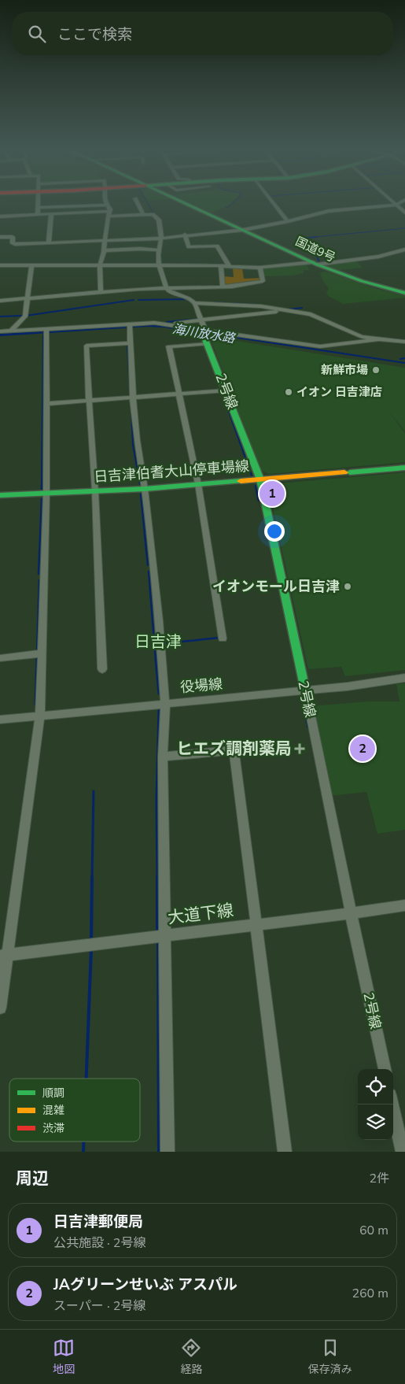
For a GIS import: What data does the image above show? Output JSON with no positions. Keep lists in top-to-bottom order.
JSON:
{
  "streets": {
    "main road": ["国道9号", "2号線", "日吉津伯耆大山停車場線"],
    "street": ["役場線", "大道下線"]
  },
  "crossings": [
    ["2号線", "日吉津伯耆大山停車場線"],
    ["2号線", "役場線"],
    ["2号線", "大道下線"]
  ],
  "districts": ["日吉津"],
  "water": ["海川放水路"],
  "places": {
    "other": ["新鮮市場", "イオン 日吉津店", "イオンモール日吉津"],
    "health": ["ヒエズ調剤薬局"]
  },
  "legend": ["順調", "混雑", "渋滞"],
  "page": {
    "search": "ここで検索",
    "pins": ["1", "2"],
    "heading": ["周辺", "2件"],
    "list": [
      {
        "mark": "1",
        "name": "日吉津郵便局",
        "note": "公共施設 · 2号線",
        "value": "60 m"
      },
      {
        "mark": "2",
        "name": "JAグリーンせいぶ アスパル",
        "note": "スーパー · 2号線",
        "value": "260 m"
      }
    ],
    "nav": ["地図", "経路", "保存済み"]
  }
}
